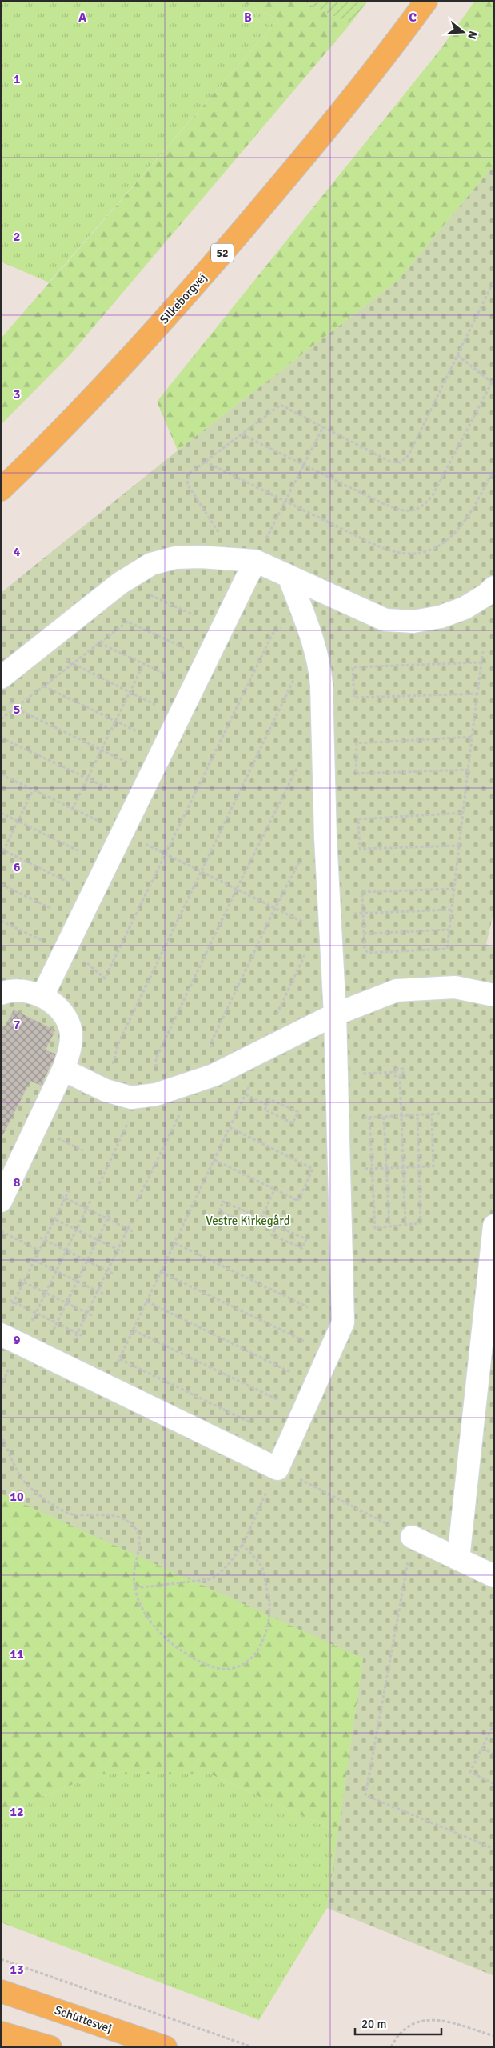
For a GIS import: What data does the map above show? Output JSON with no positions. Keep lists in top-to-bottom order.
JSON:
{
  "streets": {
    "main road": ["52", "Silkeborgvej", "Schüttesvej"]
  },
  "parks": ["Vestre Kirkegård"],
  "scale_bar": "20 m",
  "north": "right",
  "grid": {
    "columns": ["A", "B", "C"],
    "rows": [
      "1",
      "2",
      "3",
      "4",
      "5",
      "6",
      "7",
      "8",
      "9",
      "10",
      "11",
      "12",
      "13"
    ]
  }
}
